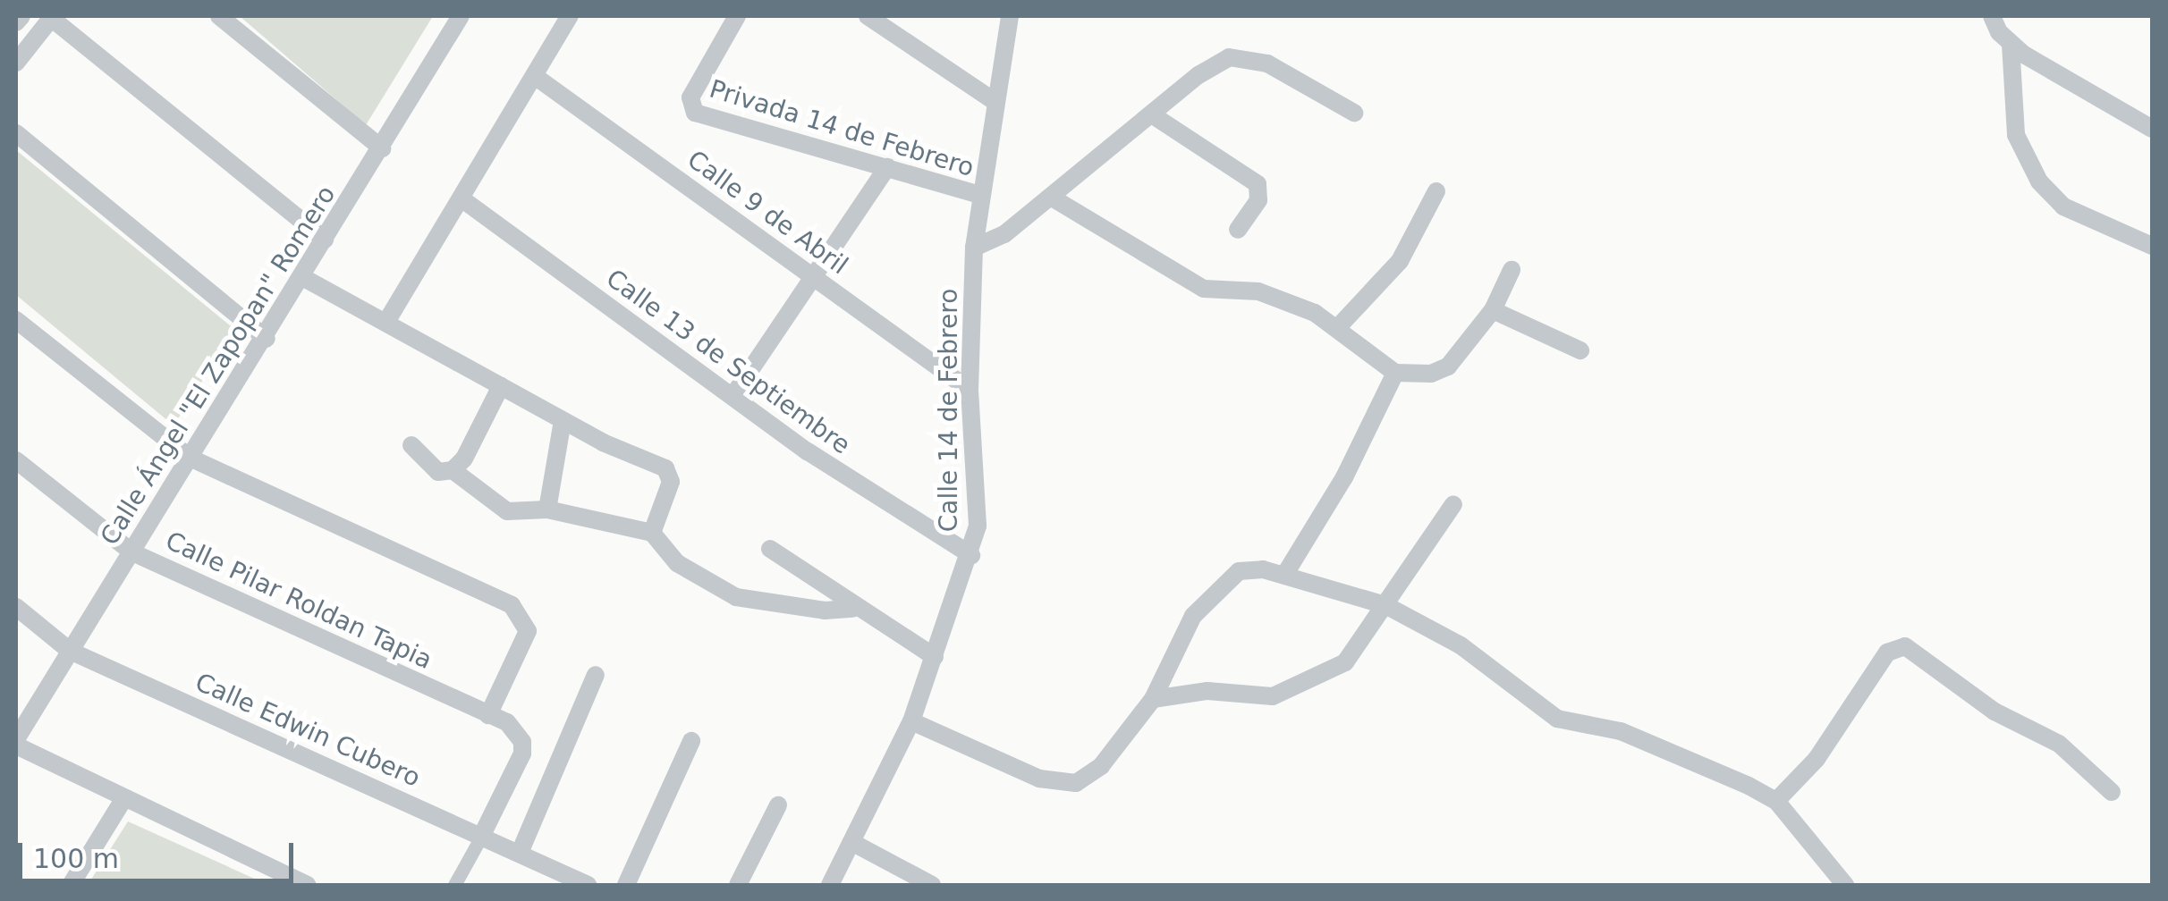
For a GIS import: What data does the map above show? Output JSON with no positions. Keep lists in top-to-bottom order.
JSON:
{
  "streets": {
    "street": [
      "Privada 14 de Febrero",
      "Calle 9 de Abril",
      "Calle 13 de Septiembre",
      "Calle Ángel \"El Zapopan\" Romero",
      "Calle 14 de Febrero",
      "Calle Pilar Roldan Tapia",
      "Calle Edwin Cubero"
    ]
  },
  "crossings": [
    ["Privada 14 de Febrero", "Calle 14 de Febrero"],
    ["Calle 9 de Abril", "Calle 14 de Febrero"],
    ["Calle 13 de Septiembre", "Calle 14 de Febrero"],
    ["Calle Ángel \"El Zapopan\" Romero", "Calle Pilar Roldan Tapia"],
    ["Calle Ángel \"El Zapopan\" Romero", "Calle Edwin Cubero"],
    ["Calle Pilar Roldan Tapia", "Calle Edwin Cubero"]
  ],
  "scale_bar": "100 m"
}
